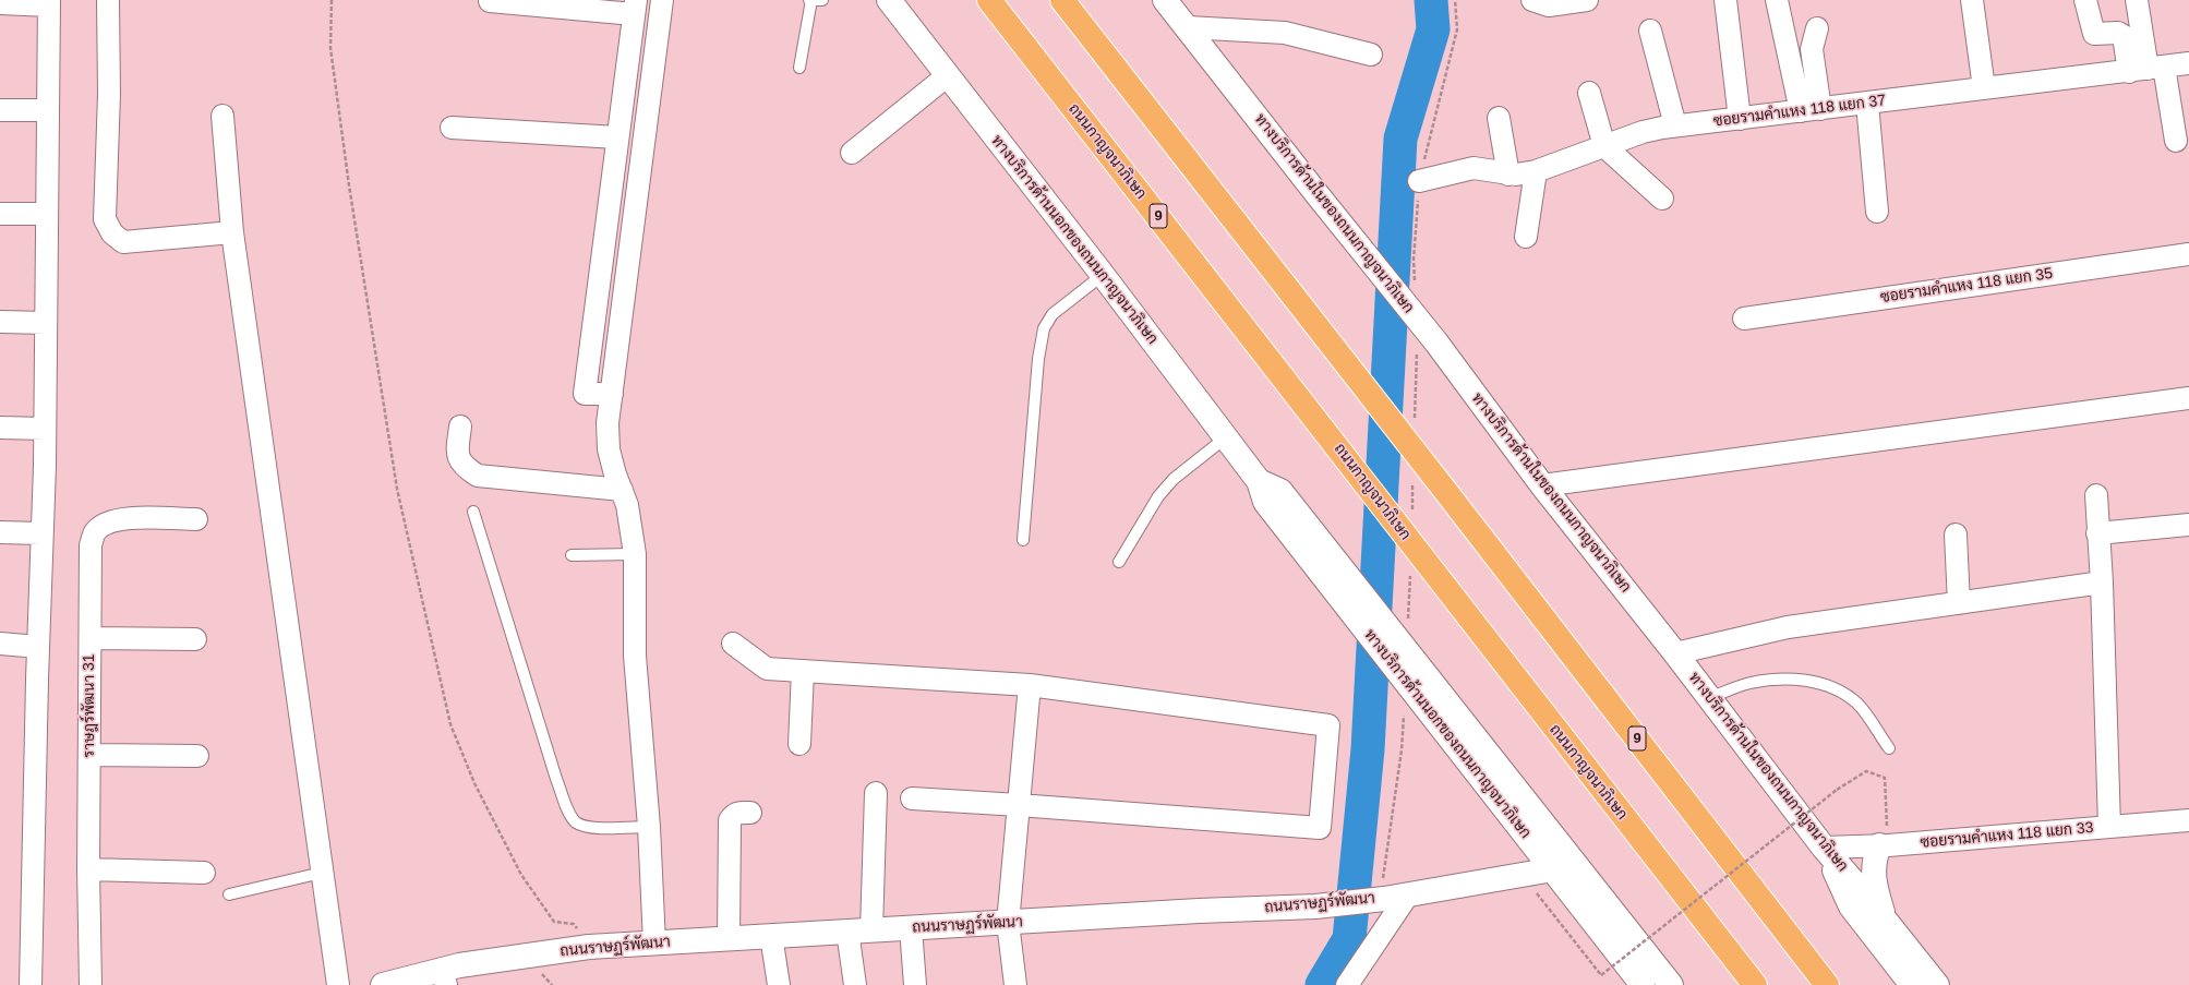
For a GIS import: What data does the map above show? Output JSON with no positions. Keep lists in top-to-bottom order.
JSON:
{
  "streets": {
    "highway": ["ถนนกาญจนาภิเษก", "9"],
    "main road": ["ทางบริการด้านในของถนนกาญจนาภิเษก", "ทางบริการด้านนอกของถนนกาญจนาภิเษก", "ถนนราษฏร์พัฒนา"],
    "street": [
      "ซอยรามคำแหง 118 แยก 37",
      "ซอยรามคำแหง 118 แยก 35",
      "ราษฎร์พัฒนา 31",
      "ซอยรามคำแหง 118 แยก 33"
    ]
  },
  "crossings": [
    ["ทางบริการด้านในของถนนกาญจนาภิเษก", "ซอยรามคำแหง 118 แยก 33"],
    ["ทางบริการด้านนอกของถนนกาญจนาภิเษก", "ถนนราษฏร์พัฒนา"]
  ]
}
